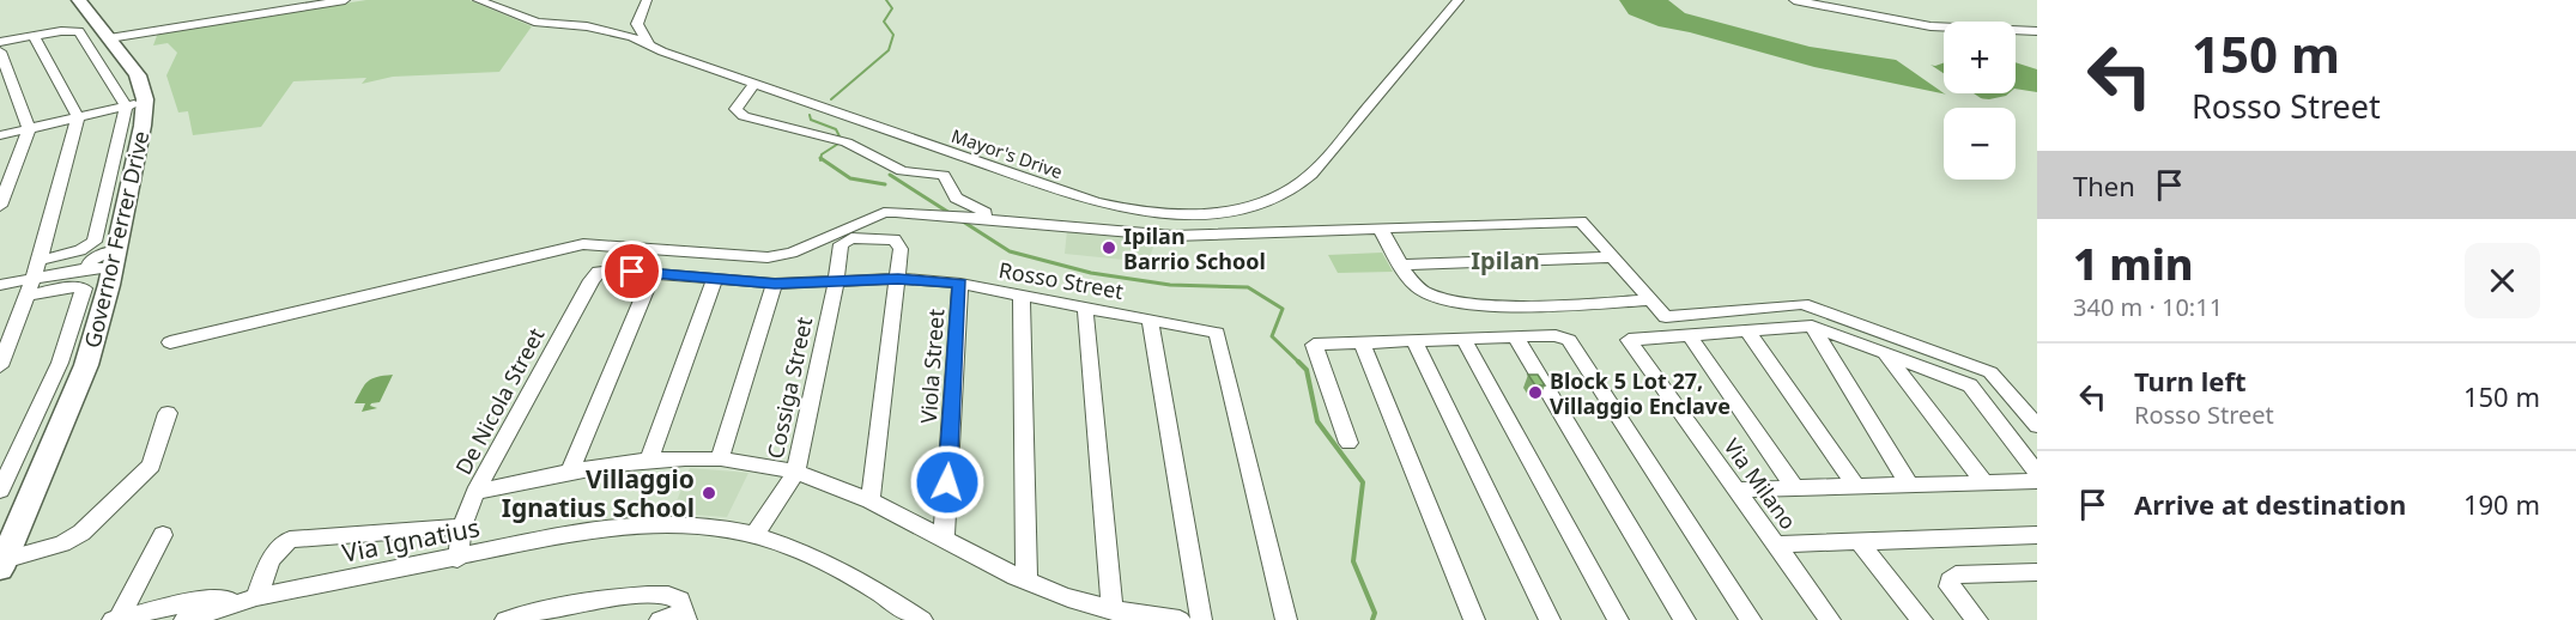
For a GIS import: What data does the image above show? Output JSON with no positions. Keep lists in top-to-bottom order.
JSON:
{
  "streets": {
    "main road": ["Governor Ferrer Drive"],
    "street": [
      "Mayor's Drive",
      "Rosso Street",
      "Viola Street",
      "Cossiga Street",
      "De Nicola Street",
      "Via Milano",
      "Via Ignatius"
    ]
  },
  "crossings": [
    ["Rosso Street", "Viola Street"],
    ["Rosso Street", "Cossiga Street"],
    ["Rosso Street", "De Nicola Street"],
    ["Cossiga Street", "Via Ignatius"],
    ["De Nicola Street", "Via Ignatius"]
  ],
  "districts": ["Ipilan"],
  "places": ["Ipilan Barrio School", "Block 5 Lot 27, Villaggio Enclave", "Villaggio Ignatius School"],
  "page": {
    "turn": ["150 m", "Rosso Street"],
    "map_buttons": ["+", "−"],
    "then": "Then",
    "heading": ["1 min", "340 m · 10:11"],
    "list": [
      {
        "name": "Turn left",
        "note": "Rosso Street",
        "value": "150 m"
      },
      {
        "name": "Arrive at destination",
        "value": "190 m"
      }
    ]
  }
}
